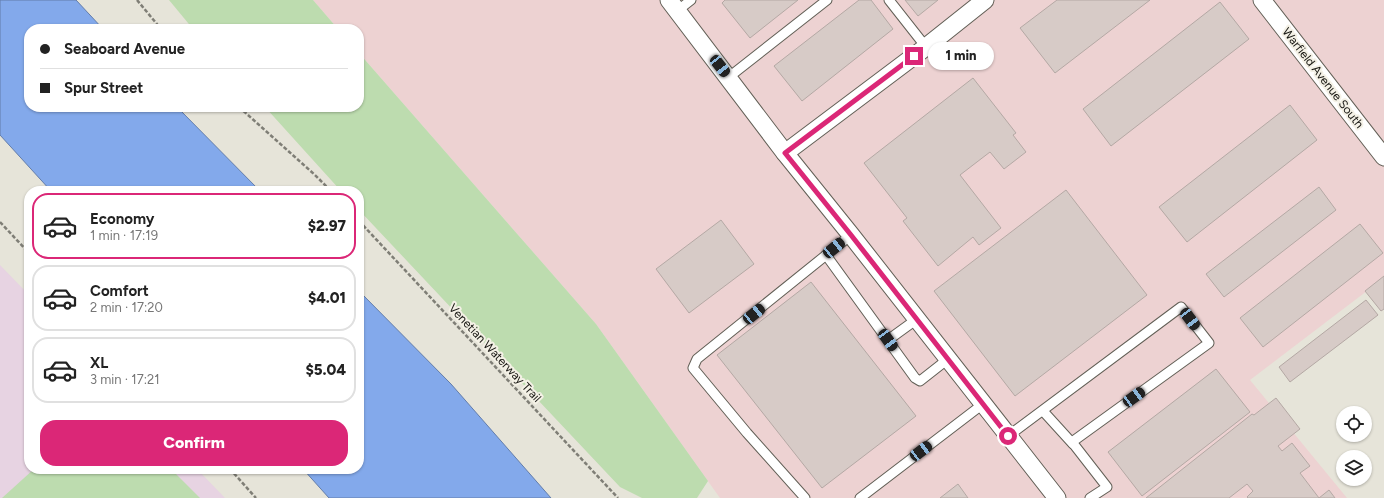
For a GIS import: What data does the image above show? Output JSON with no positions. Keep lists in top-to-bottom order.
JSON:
{
  "streets": {
    "street": ["Warfield Avenue South"],
    "path": ["Venetian Waterway Trail"]
  },
  "page": {
    "banner": ["Seaboard Avenue", "Spur Street"],
    "bubble": "1 min",
    "list": [
      {
        "name": "Economy",
        "note": "1 min · 17:19",
        "value": "$2.97"
      },
      {
        "name": "Comfort",
        "note": "2 min · 17:20",
        "value": "$4.01"
      },
      {
        "name": "XL",
        "note": "3 min · 17:21",
        "value": "$5.04"
      }
    ],
    "buttons": "Confirm"
  }
}
